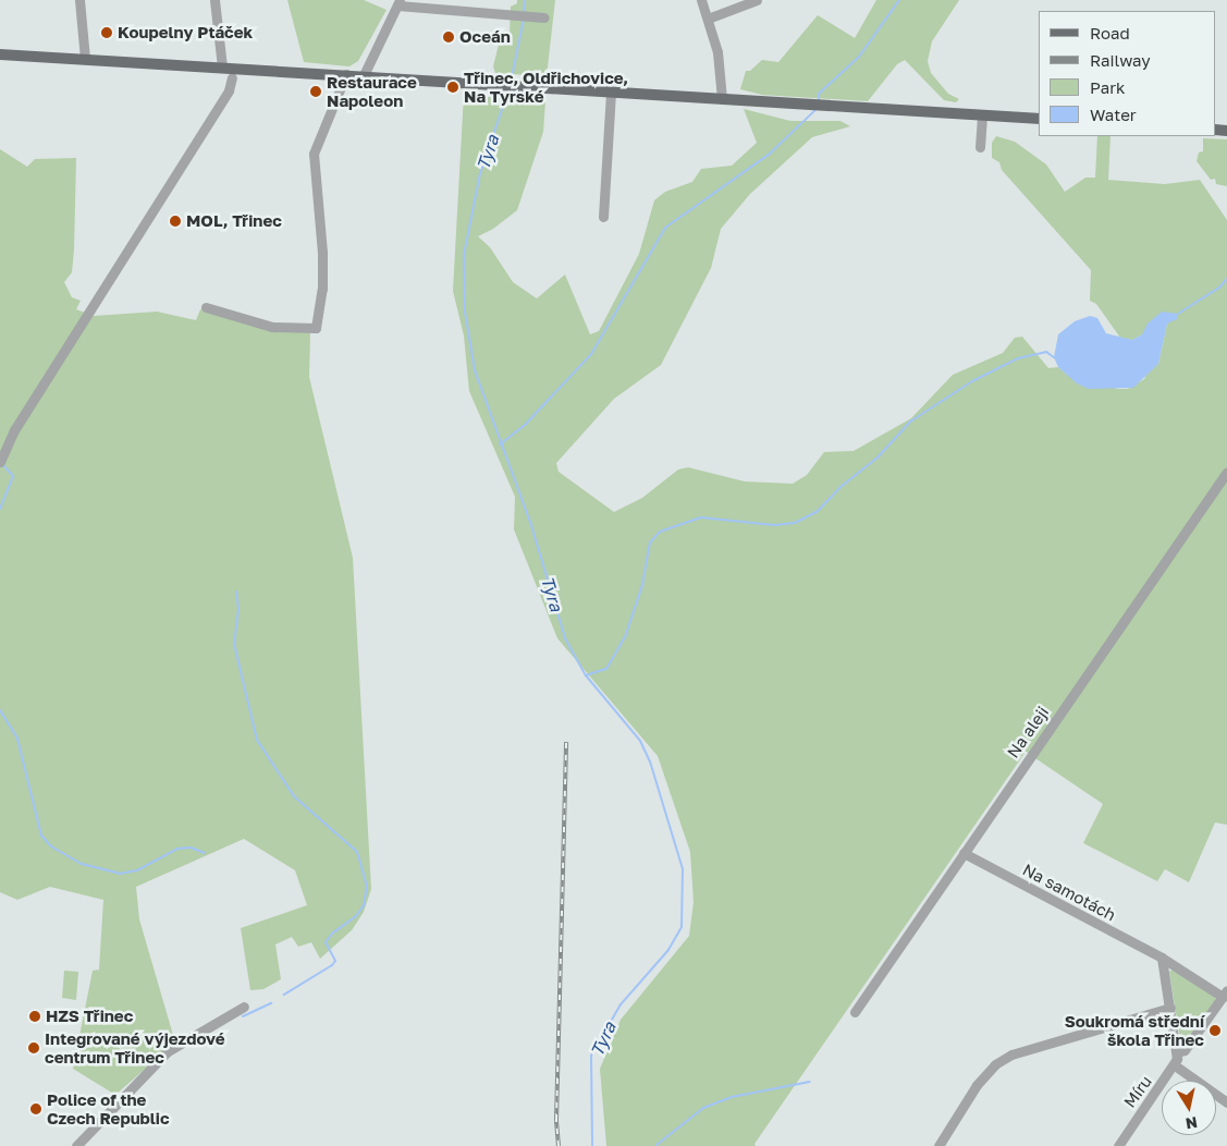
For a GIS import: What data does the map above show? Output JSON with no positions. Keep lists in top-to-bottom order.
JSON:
{
  "streets": {
    "street": ["Na aleji", "Na samotách", "Míru"]
  },
  "crossings": [
    ["Na aleji", "Na samotách"]
  ],
  "water": ["Tyra"],
  "places": [
    "Koupelny Ptáček",
    "Oceán",
    "Třinec, Oldřichovice, Na Tyrské",
    "Restaurace Napoleon",
    "MOL, Třinec",
    "HZS Třinec",
    "Soukromá střední škola Třinec",
    "Integrované výjezdové centrum Třinec",
    "Police of the Czech Republic"
  ],
  "legend": [
    "Road",
    "Railway",
    "Park",
    "Water"
  ],
  "north": "bottom"
}
